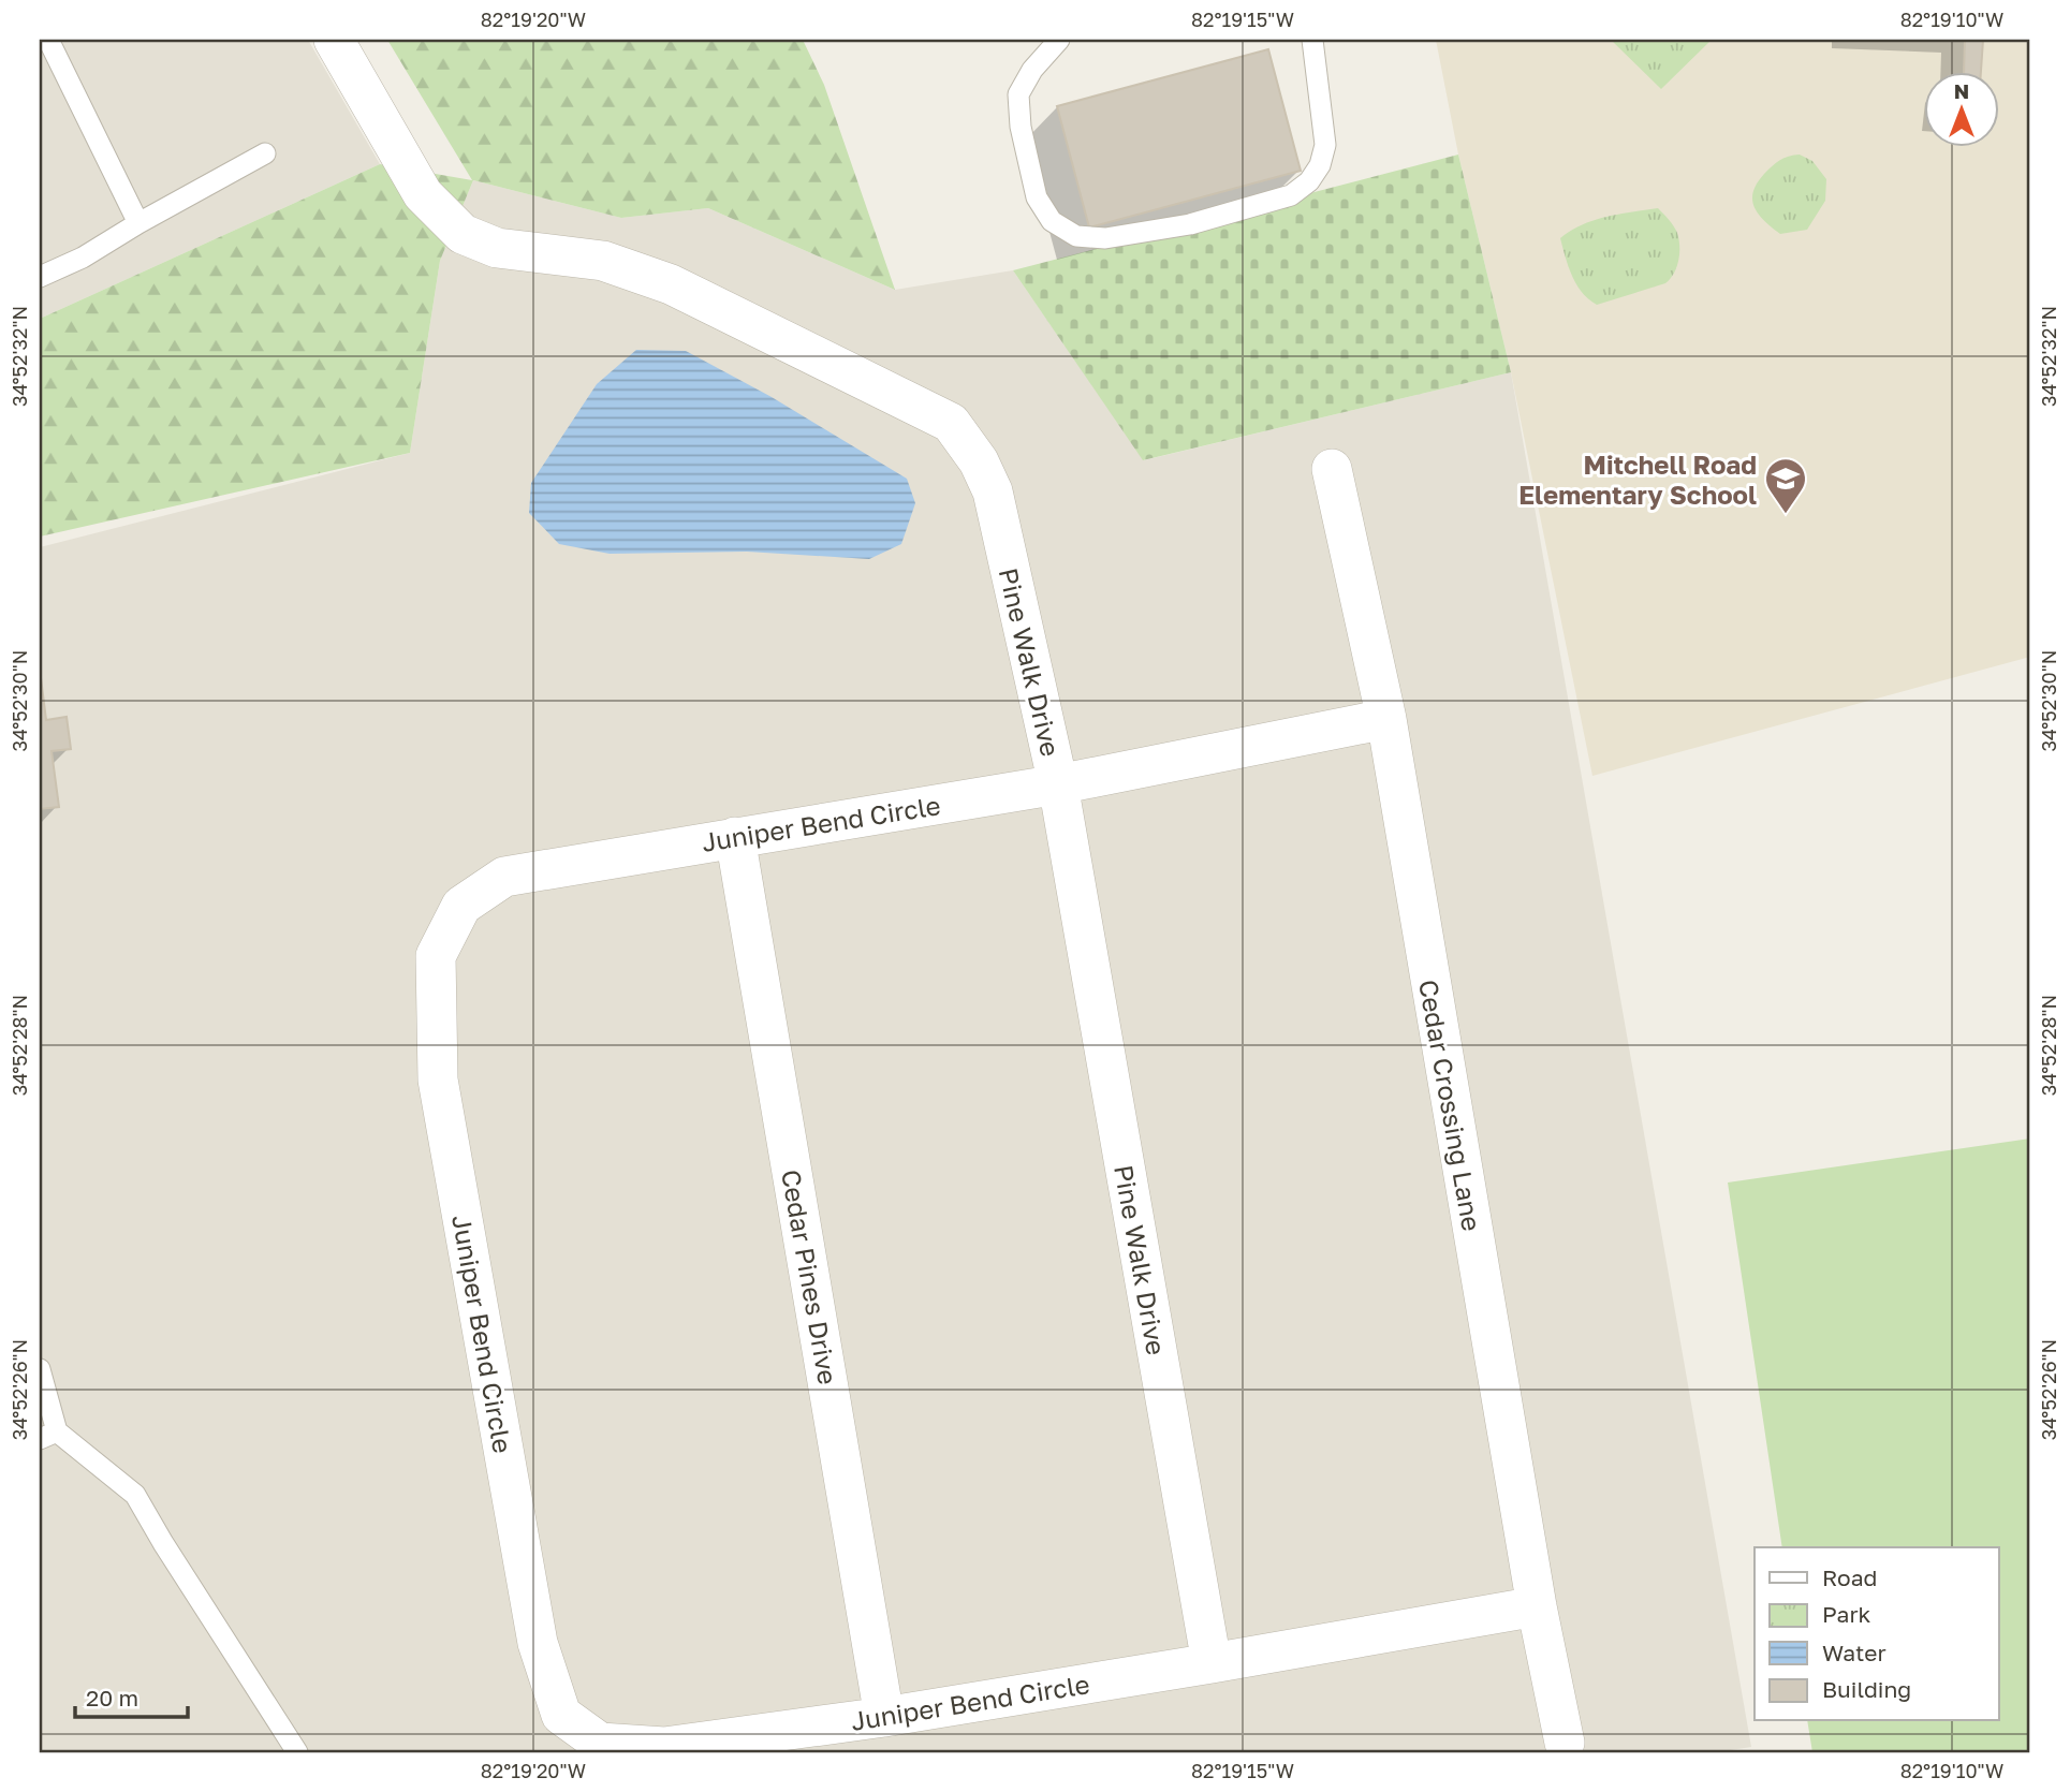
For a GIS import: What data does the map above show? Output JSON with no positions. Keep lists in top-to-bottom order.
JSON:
{
  "streets": {
    "street": [
      "Pine Walk Drive",
      "Juniper Bend Circle",
      "Cedar Crossing Lane",
      "Cedar Pines Drive"
    ]
  },
  "crossings": [
    ["Pine Walk Drive", "Juniper Bend Circle"],
    ["Juniper Bend Circle", "Cedar Crossing Lane"],
    ["Juniper Bend Circle", "Cedar Pines Drive"]
  ],
  "places": {
    "school or university": ["Mitchell Road Elementary School"]
  },
  "legend": [
    "Road",
    "Park",
    "Water",
    "Building"
  ],
  "scale_bar": "20 m",
  "north": "top",
  "coordinates": [
    "82°19'20\"W",
    "82°19'15\"W",
    "82°19'10\"W",
    "34°52'32\"N",
    "34°52'30\"N",
    "34°52'28\"N",
    "34°52'26\"N"
  ]
}
